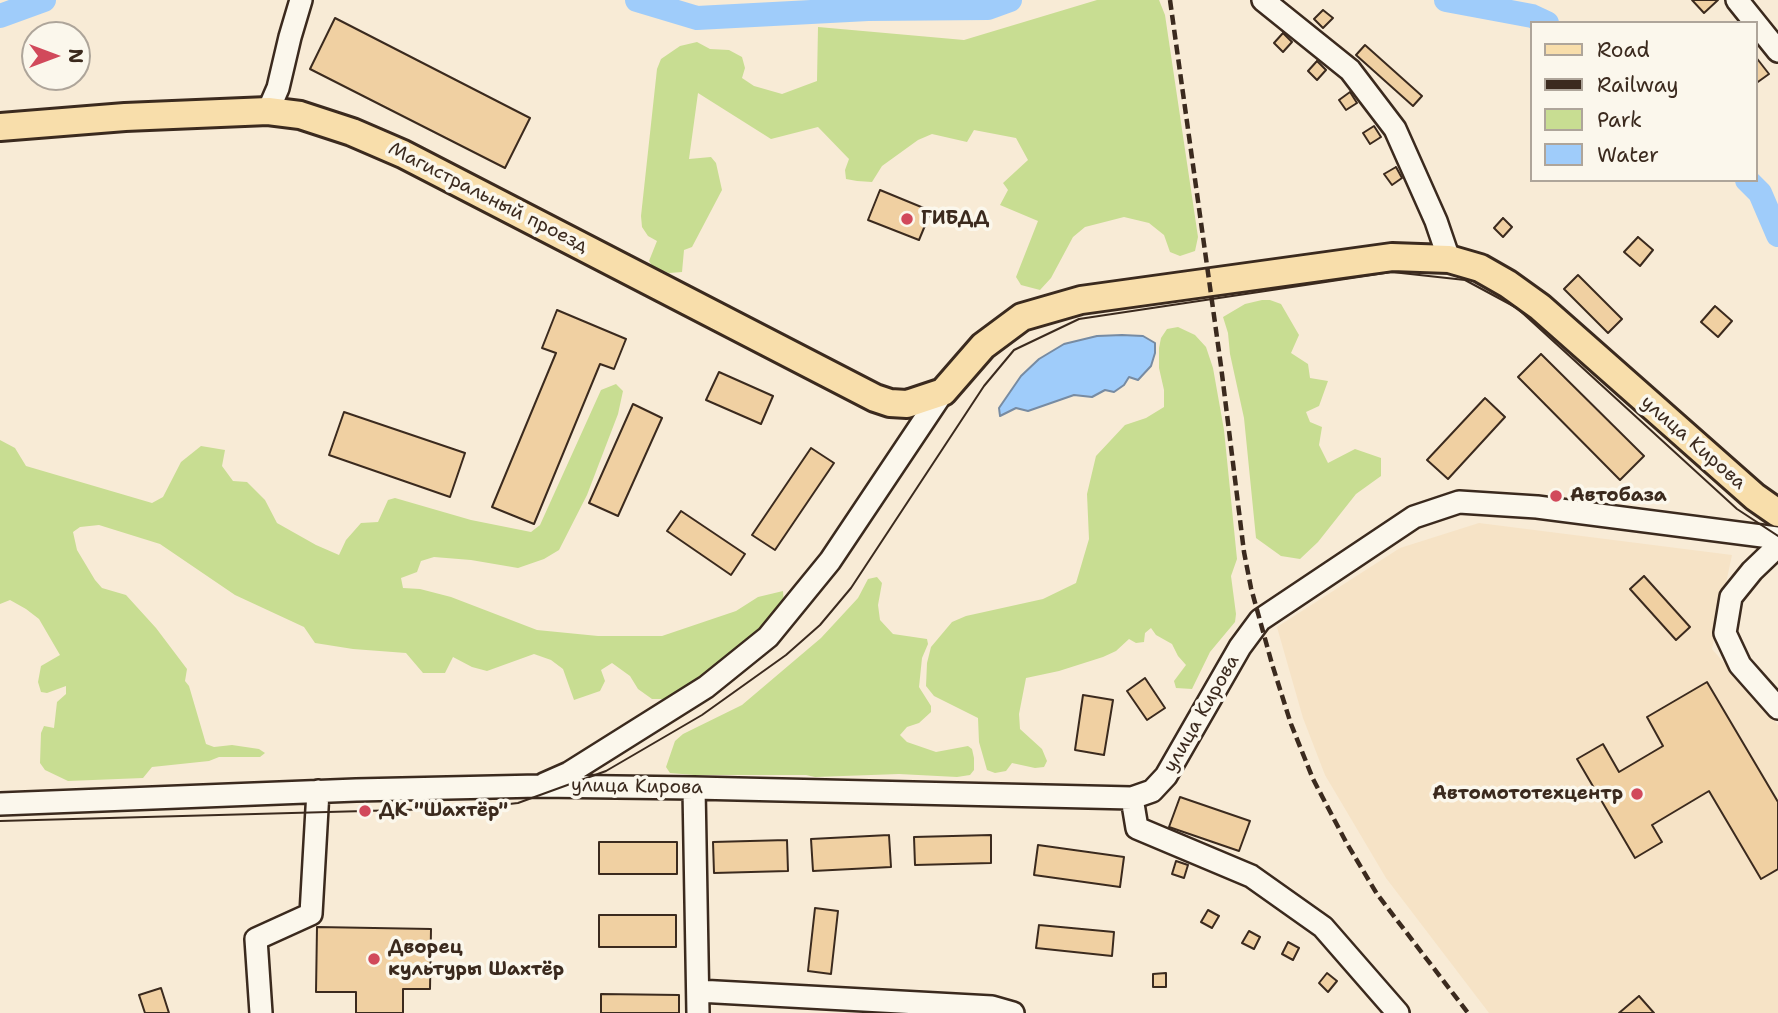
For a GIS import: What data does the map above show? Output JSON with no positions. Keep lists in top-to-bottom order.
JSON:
{
  "streets": {
    "main road": ["Магистральный проезд", "улица Кирова"]
  },
  "places": [
    "ГИБДД",
    "Автобаза",
    "Автомототехцентр",
    "ДК \"Шахтёр\"",
    "Дворец культуры Шахтёр"
  ],
  "legend": [
    "Road",
    "Railway",
    "Park",
    "Water"
  ],
  "north": "right"
}
